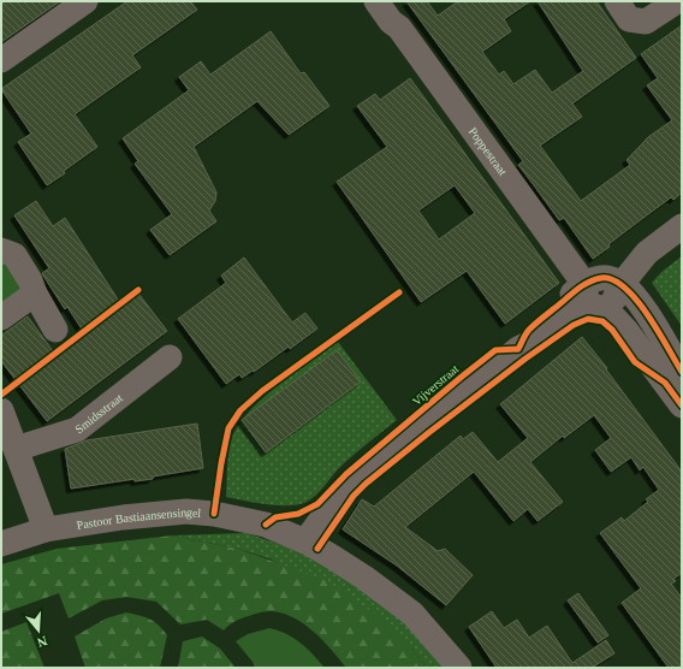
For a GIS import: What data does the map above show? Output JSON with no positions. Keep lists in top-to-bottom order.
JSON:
{
  "streets": {
    "street": [
      "Poppestraat",
      "Vijverstraat",
      "Smidsstraat",
      "Pastoor Bastiaansensingel"
    ]
  },
  "crossings": [
    ["Poppestraat", "Vijverstraat"],
    ["Vijverstraat", "Pastoor Bastiaansensingel"]
  ],
  "north": "bottom"
}
